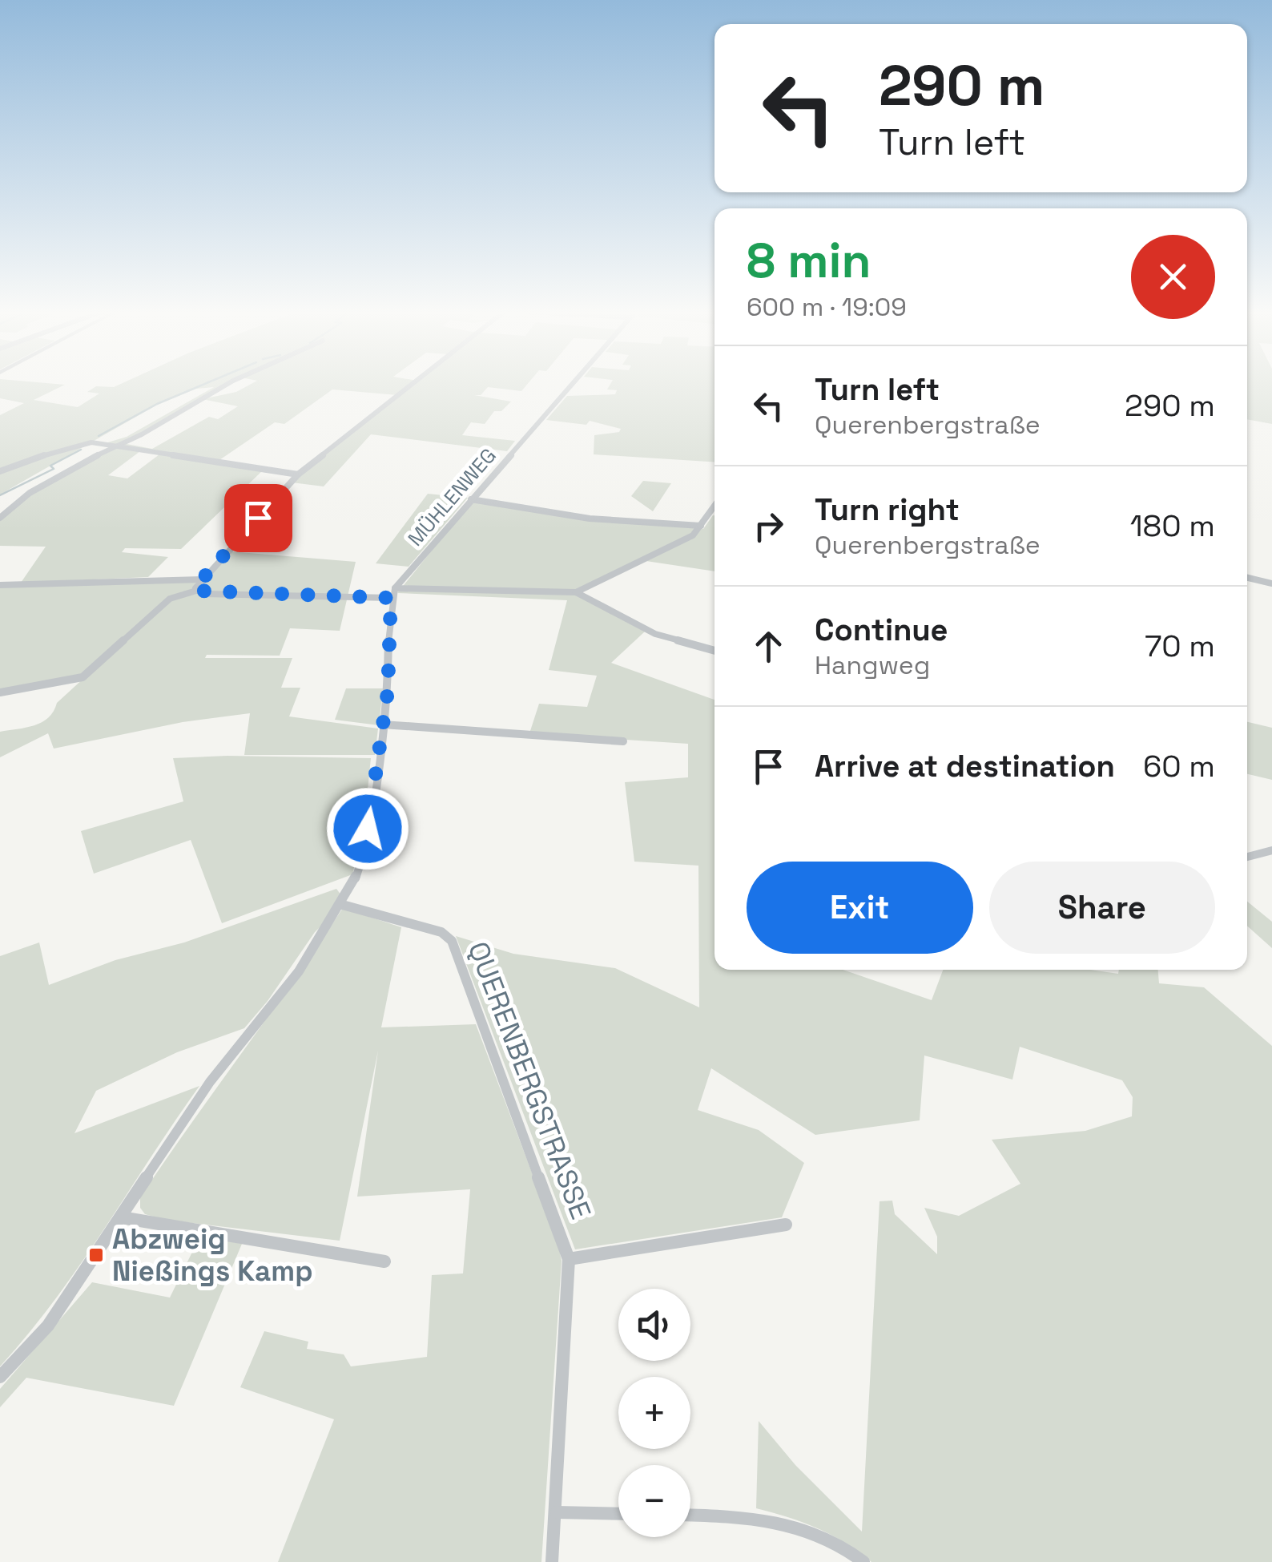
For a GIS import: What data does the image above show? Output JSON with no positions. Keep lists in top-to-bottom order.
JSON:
{
  "streets": {
    "street": ["MÜHLENWEG", "QUERENBERGSTRASSE"]
  },
  "places": {
    "transit": ["Abzweig Nießings Kamp"]
  },
  "page": {
    "turn": ["290 m", "Turn left"],
    "heading": ["8 min", "600 m · 19:09"],
    "list": [
      {
        "name": "Turn left",
        "note": "Querenbergstraße",
        "value": "290 m"
      },
      {
        "name": "Turn right",
        "note": "Querenbergstraße",
        "value": "180 m"
      },
      {
        "name": "Continue",
        "note": "Hangweg",
        "value": "70 m"
      },
      {
        "name": "Arrive at destination",
        "value": "60 m"
      }
    ],
    "buttons": ["Exit", "Share"],
    "map_buttons": ["+", "−"]
  }
}
